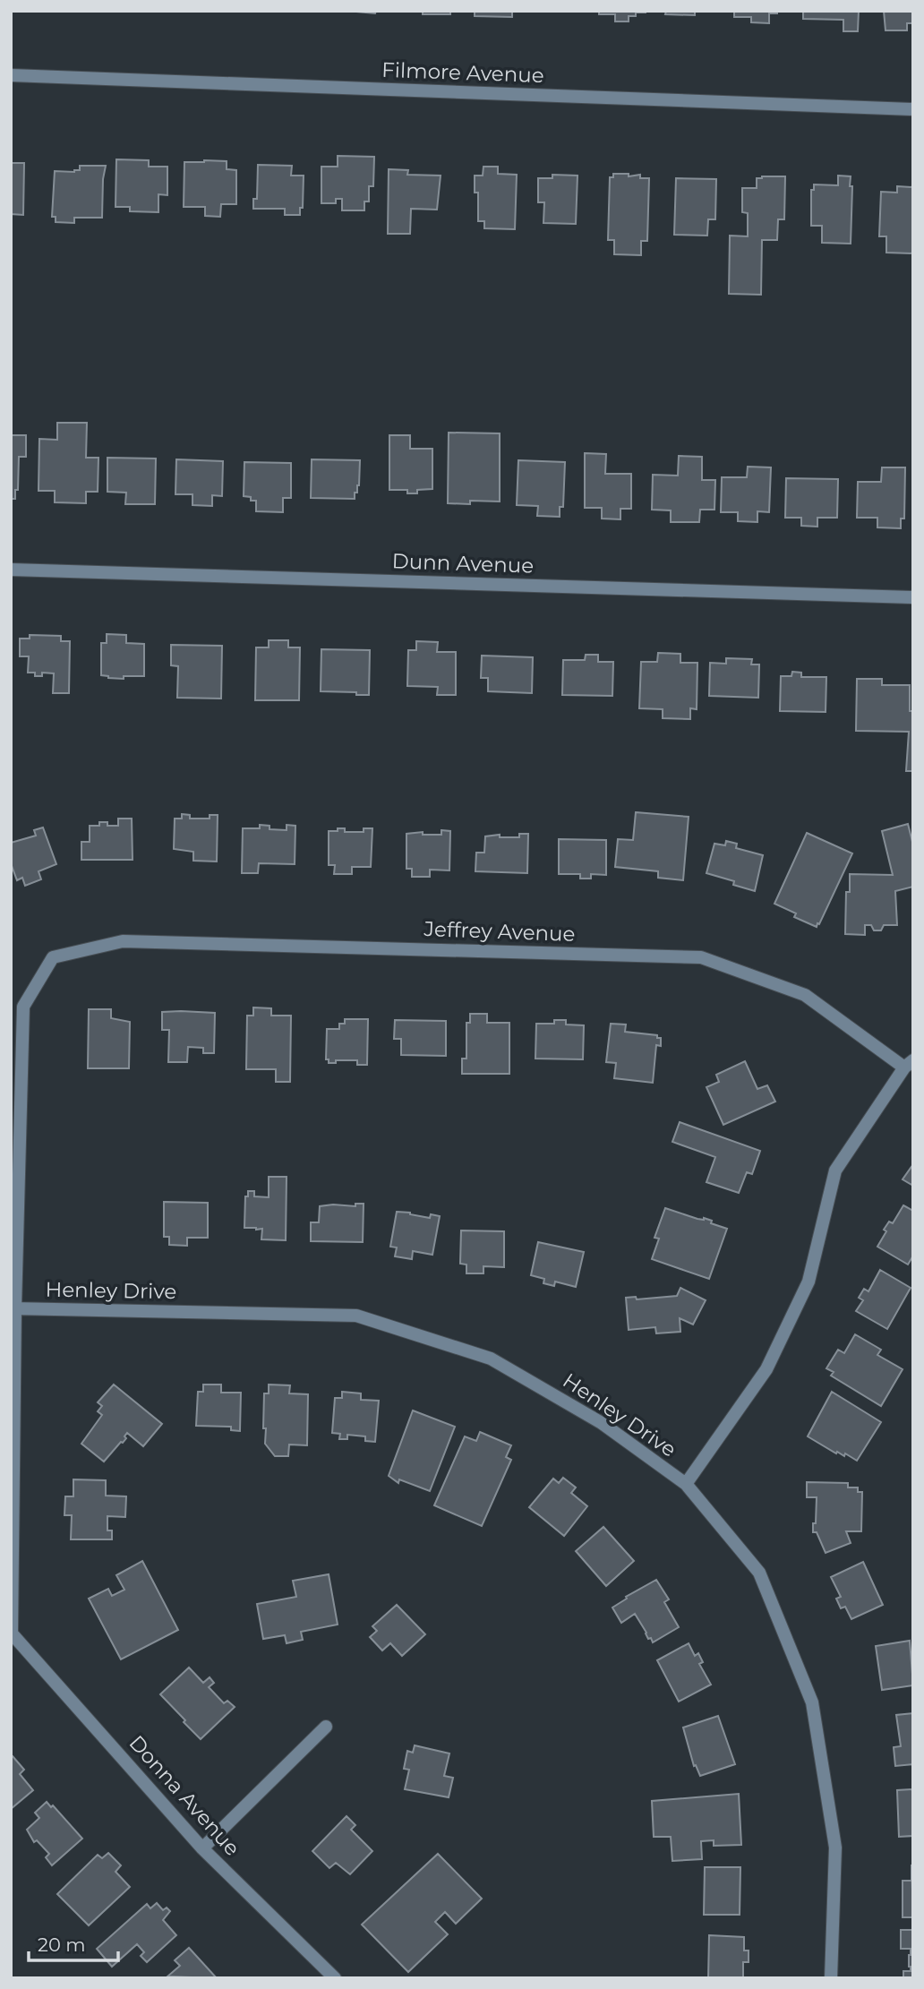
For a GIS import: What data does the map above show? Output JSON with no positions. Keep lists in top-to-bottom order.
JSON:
{
  "streets": {
    "street": [
      "Filmore Avenue",
      "Dunn Avenue",
      "Jeffrey Avenue",
      "Henley Drive",
      "Donna Avenue"
    ]
  },
  "crossings": [
    ["Jeffrey Avenue", "Henley Drive"]
  ],
  "scale_bar": "20 m"
}
